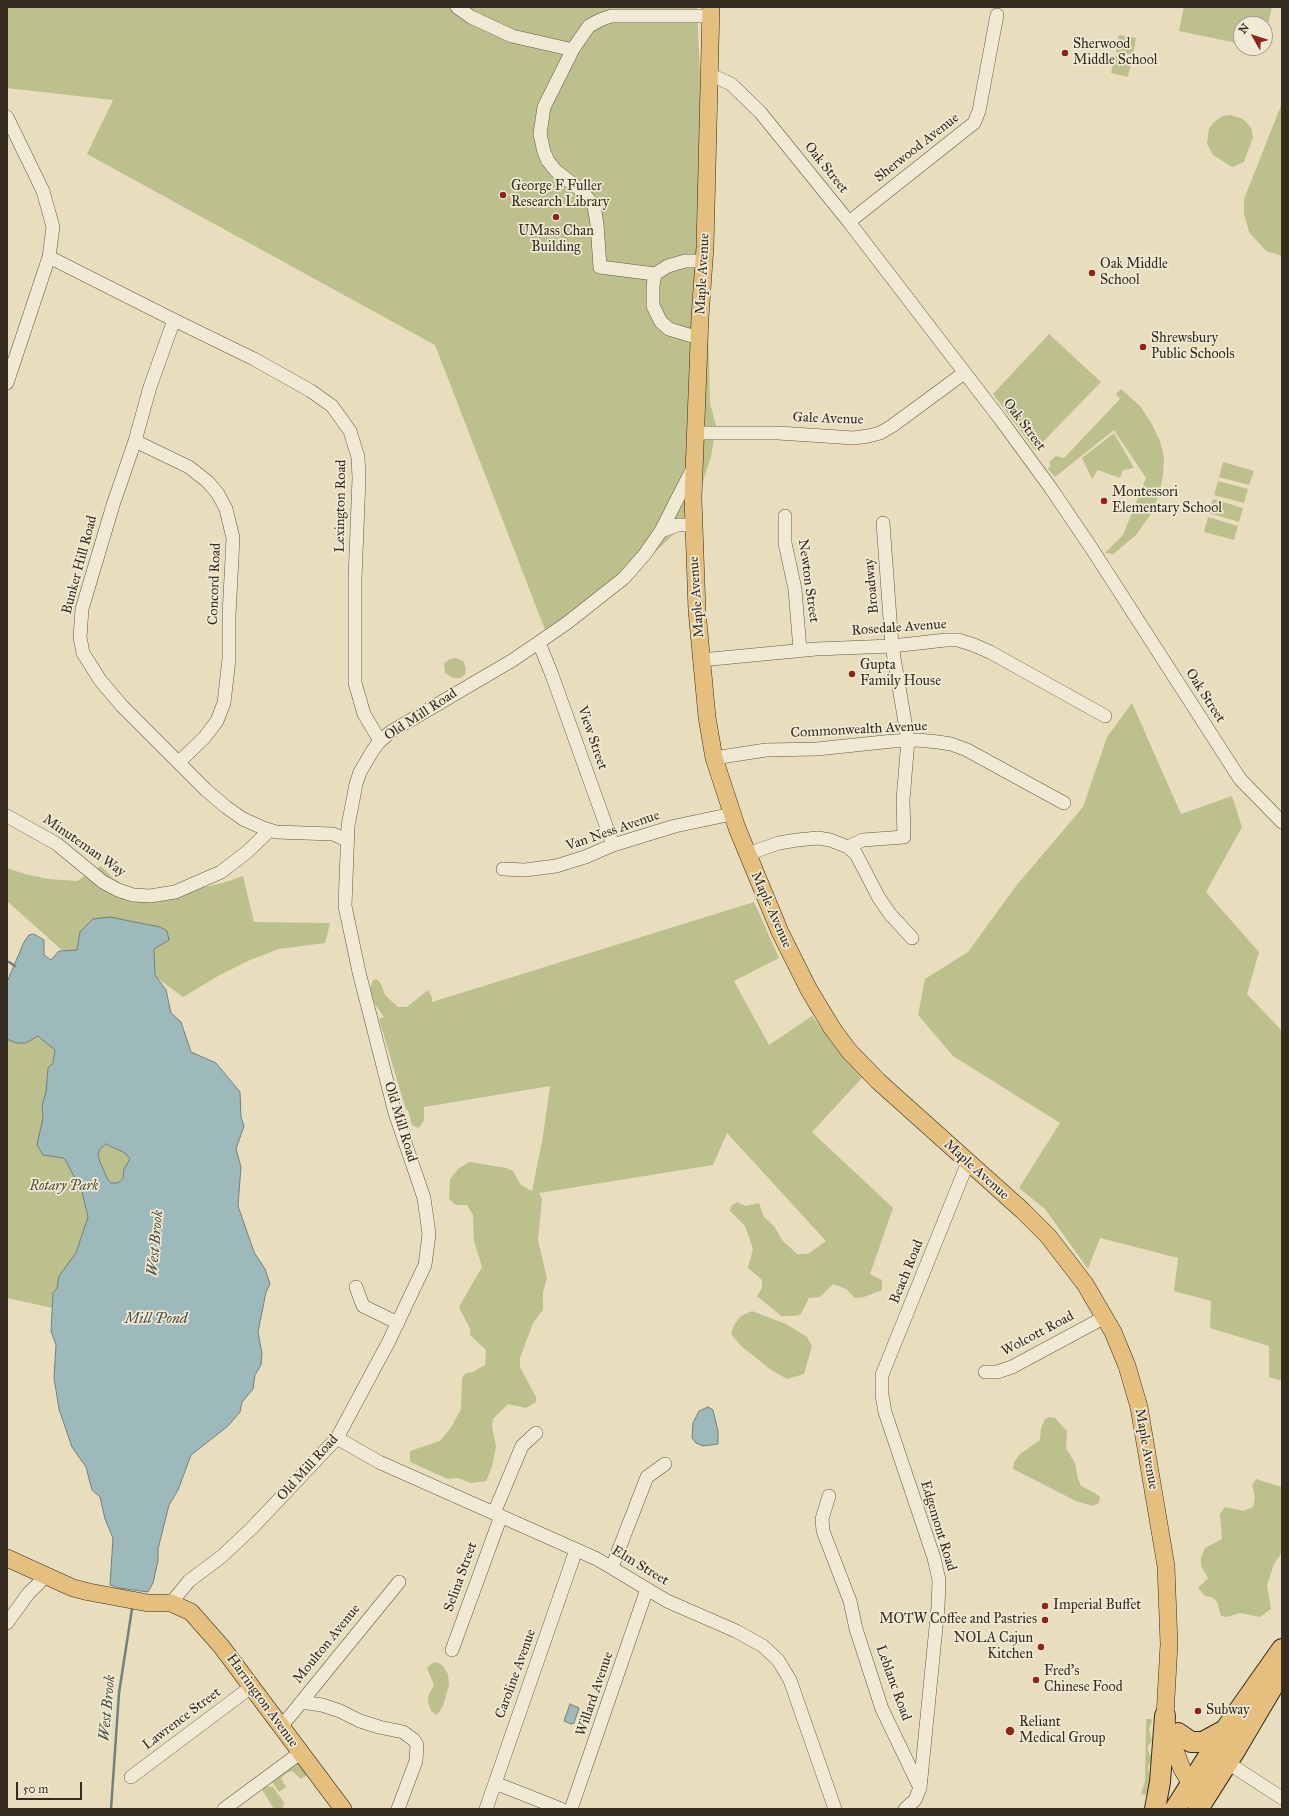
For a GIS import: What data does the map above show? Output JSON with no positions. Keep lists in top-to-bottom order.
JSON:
{
  "streets": {
    "main road": ["Maple Avenue", "Harrington Avenue"],
    "street": [
      "Sherwood Avenue",
      "Oak Street",
      "Gale Avenue",
      "Lexington Road",
      "Bunker Hill Road",
      "Newton Street",
      "Concord Road",
      "Broadway",
      "Rosedale Avenue",
      "Old Mill Road",
      "Commonwealth Avenue",
      "View Street",
      "Van Ness Avenue",
      "Minuteman Way",
      "Beach Road",
      "Wolcott Road",
      "Edgemont Road",
      "Elm Street",
      "Selina Street",
      "Moulton Avenue",
      "Caroline Avenue",
      "Leblanc Road",
      "Willard Avenue",
      "Lawrence Street"
    ]
  },
  "crossings": [
    ["Sherwood Avenue", "Oak Street"],
    ["Oak Street", "Maple Avenue"],
    ["Oak Street", "Gale Avenue"],
    ["Maple Avenue", "Gale Avenue"],
    ["Maple Avenue", "Rosedale Avenue"],
    ["Maple Avenue", "Old Mill Road"],
    ["Maple Avenue", "Commonwealth Avenue"],
    ["Maple Avenue", "Van Ness Avenue"],
    ["Maple Avenue", "Beach Road"],
    ["Maple Avenue", "Wolcott Road"],
    ["Lexington Road", "Bunker Hill Road"],
    ["Lexington Road", "Old Mill Road"],
    ["Bunker Hill Road", "Concord Road"],
    ["Bunker Hill Road", "Old Mill Road"],
    ["Bunker Hill Road", "Minuteman Way"],
    ["Newton Street", "Rosedale Avenue"],
    ["Broadway", "Rosedale Avenue"],
    ["Broadway", "Commonwealth Avenue"],
    ["Old Mill Road", "View Street"],
    ["Old Mill Road", "Elm Street"],
    ["Old Mill Road", "Harrington Avenue"],
    ["View Street", "Van Ness Avenue"],
    ["Beach Road", "Edgemont Road"],
    ["Edgemont Road", "Leblanc Road"],
    ["Elm Street", "Selina Street"],
    ["Elm Street", "Caroline Avenue"],
    ["Elm Street", "Willard Avenue"],
    ["Moulton Avenue", "Harrington Avenue"],
    ["Harrington Avenue", "Lawrence Street"]
  ],
  "water": ["West Brook", "Mill Pond"],
  "parks": ["Rotary Park"],
  "places": [
    "Sherwood Middle School",
    "George F Fuller Research Library",
    "UMass Chan Building",
    "Oak Middle School",
    "Shrewsbury Public Schools",
    "Montessori Elementary School",
    "Gupta Family House",
    "Imperial Buffet",
    "MOTW Coffee and Pastries",
    "NOLA Cajun Kitchen",
    "Fred's Chinese Food",
    "Subway",
    "Reliant Medical Group"
  ],
  "scale_bar": "50 m",
  "north": "top left"
}
